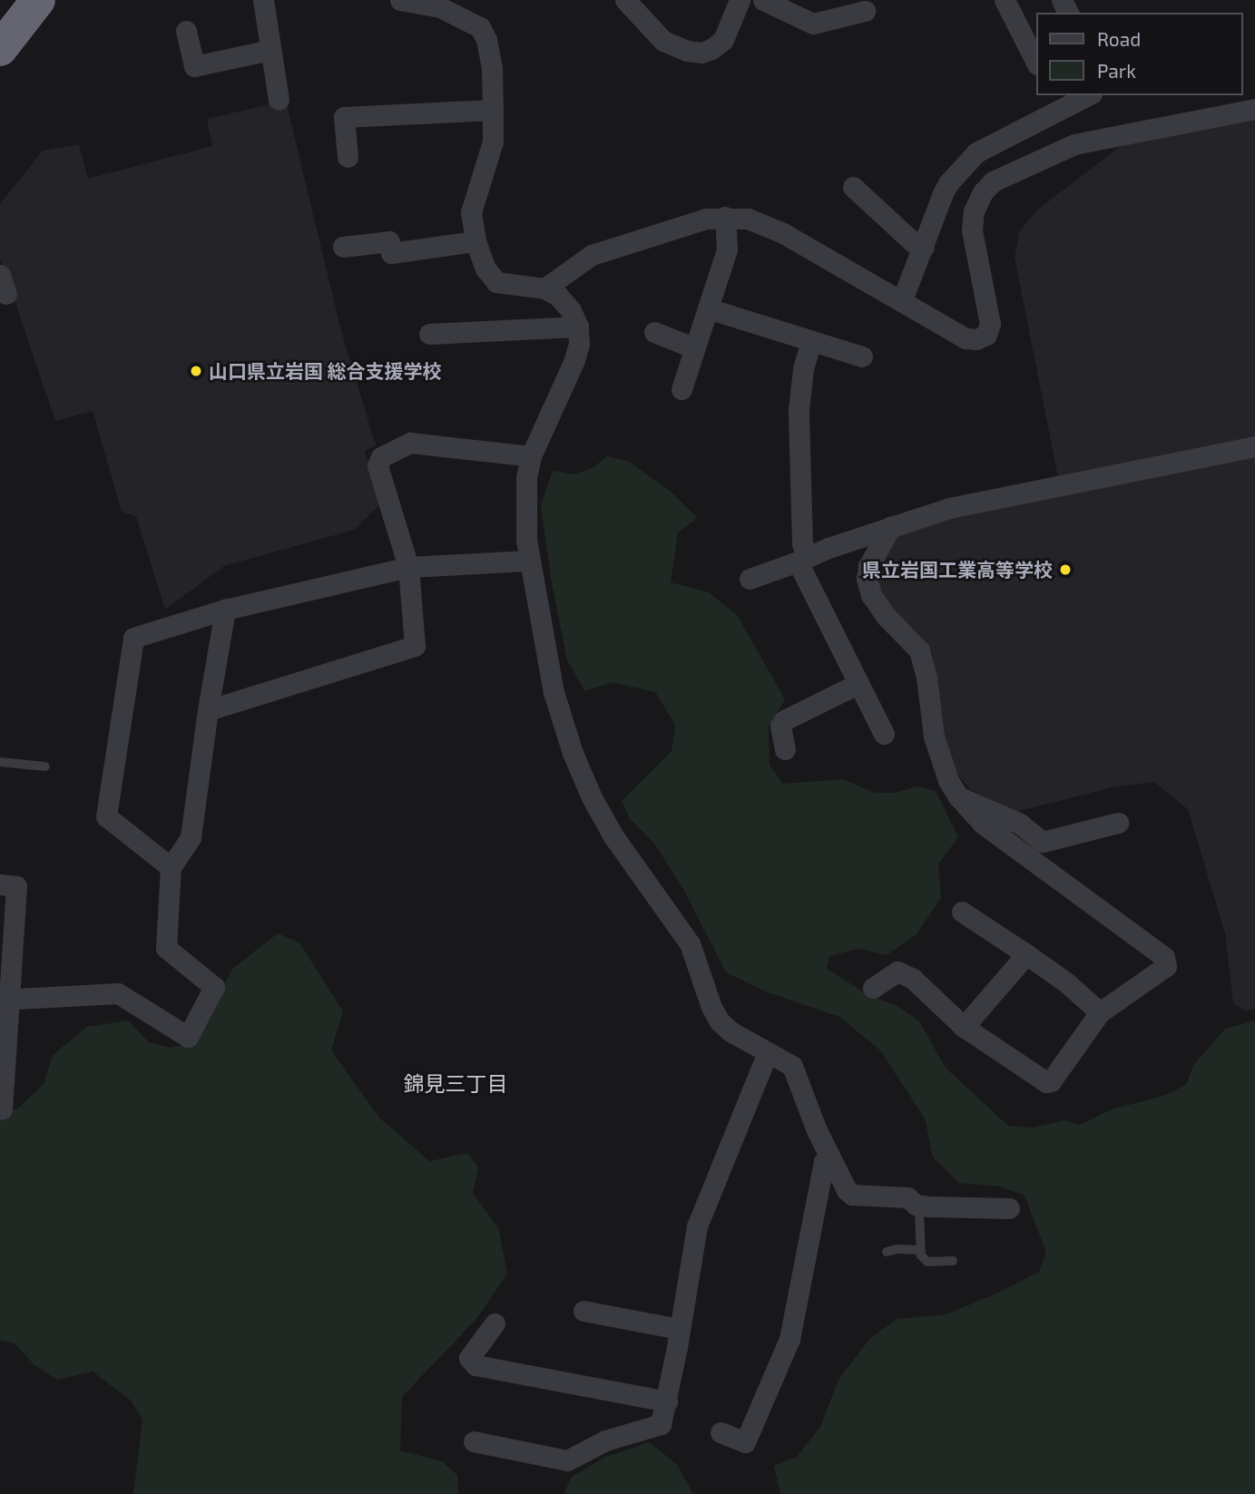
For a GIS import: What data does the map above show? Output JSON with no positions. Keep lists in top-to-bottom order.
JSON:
{
  "districts": ["錦見三丁目"],
  "places": ["山口県立岩国 総合支援学校", "県立岩国工業高等学校"],
  "legend": ["Road", "Park"]
}
